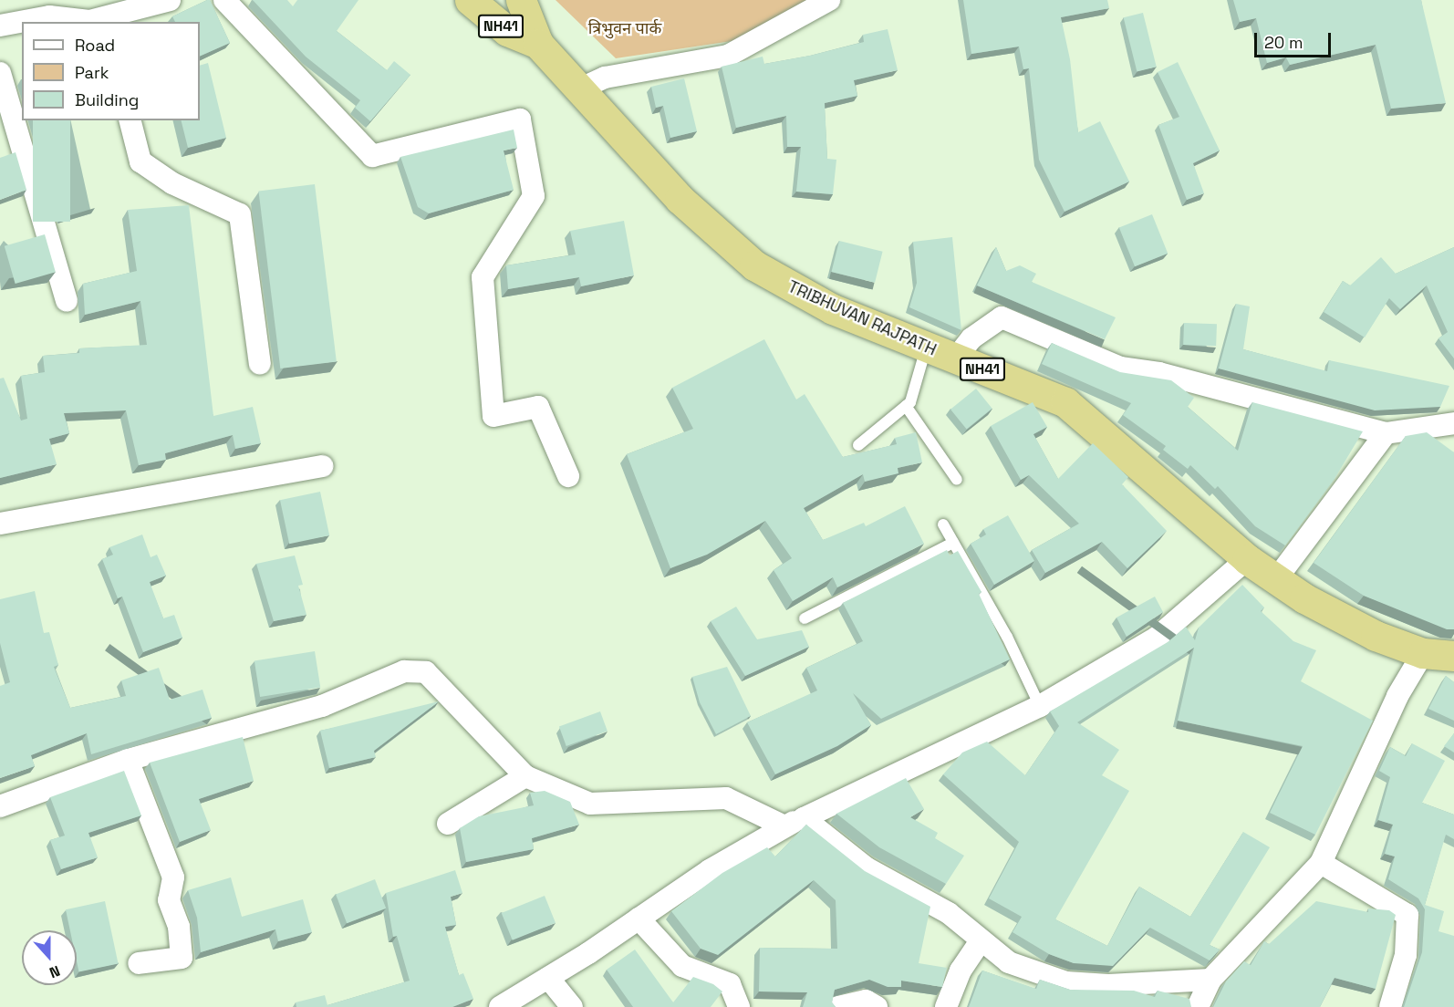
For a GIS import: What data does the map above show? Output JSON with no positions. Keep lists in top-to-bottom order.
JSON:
{
  "streets": {
    "highway": ["NH41", "TRIBHUVAN RAJPATH"]
  },
  "parks": ["त्रिभुवन पार्क"],
  "legend": ["Road", "Park", "Building"],
  "scale_bar": "20 m",
  "north": "bottom"
}
